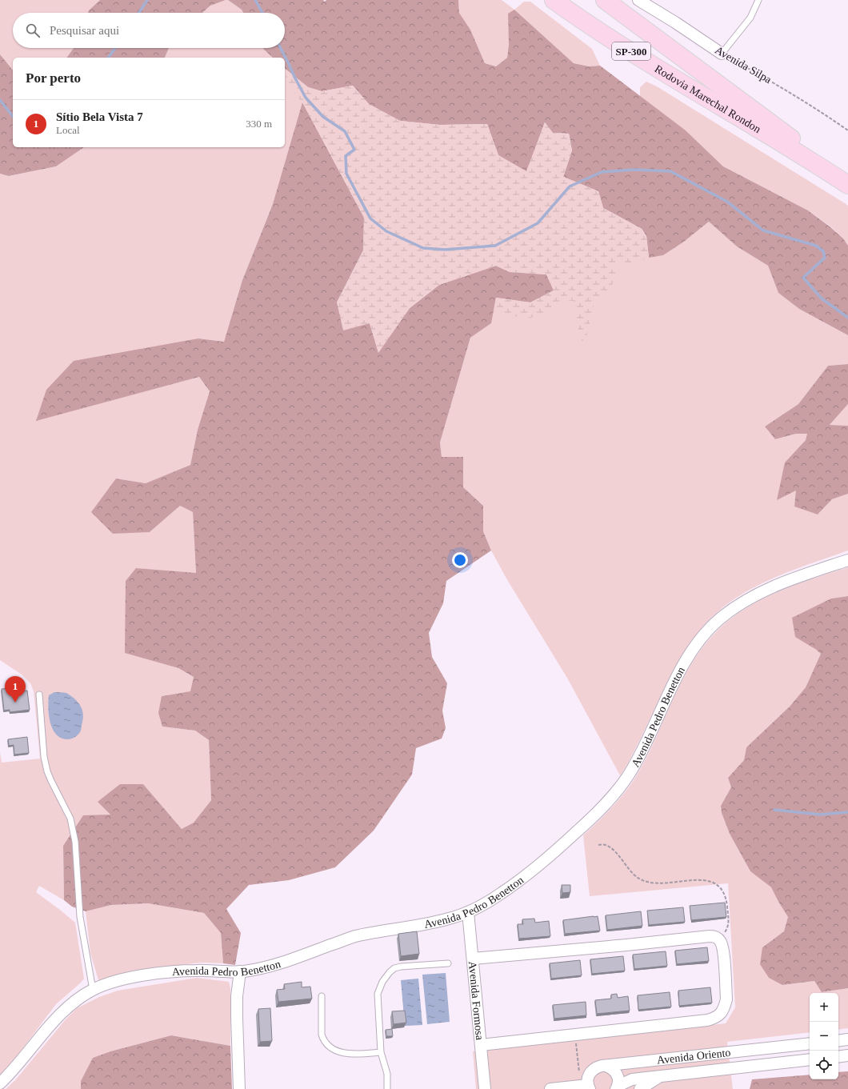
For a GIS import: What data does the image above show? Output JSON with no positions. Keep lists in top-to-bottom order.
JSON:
{
  "streets": {
    "main road": ["SP-300", "Rodovia Marechal Rondon"],
    "street": [
      "Avenida Silpa",
      "Avenida Pedro Benetton",
      "Avenida Formosa",
      "Avenida Oriento"
    ]
  },
  "crossings": [
    ["Avenida Pedro Benetton", "Avenida Formosa"]
  ],
  "page": {
    "search": "Pesquisar aqui",
    "heading": "Por perto",
    "list": [
      {
        "mark": "1",
        "name": "Sítio Bela Vista 7",
        "note": "Local",
        "value": "330 m"
      }
    ],
    "pins": "1",
    "map_buttons": ["+", "−"]
  }
}
